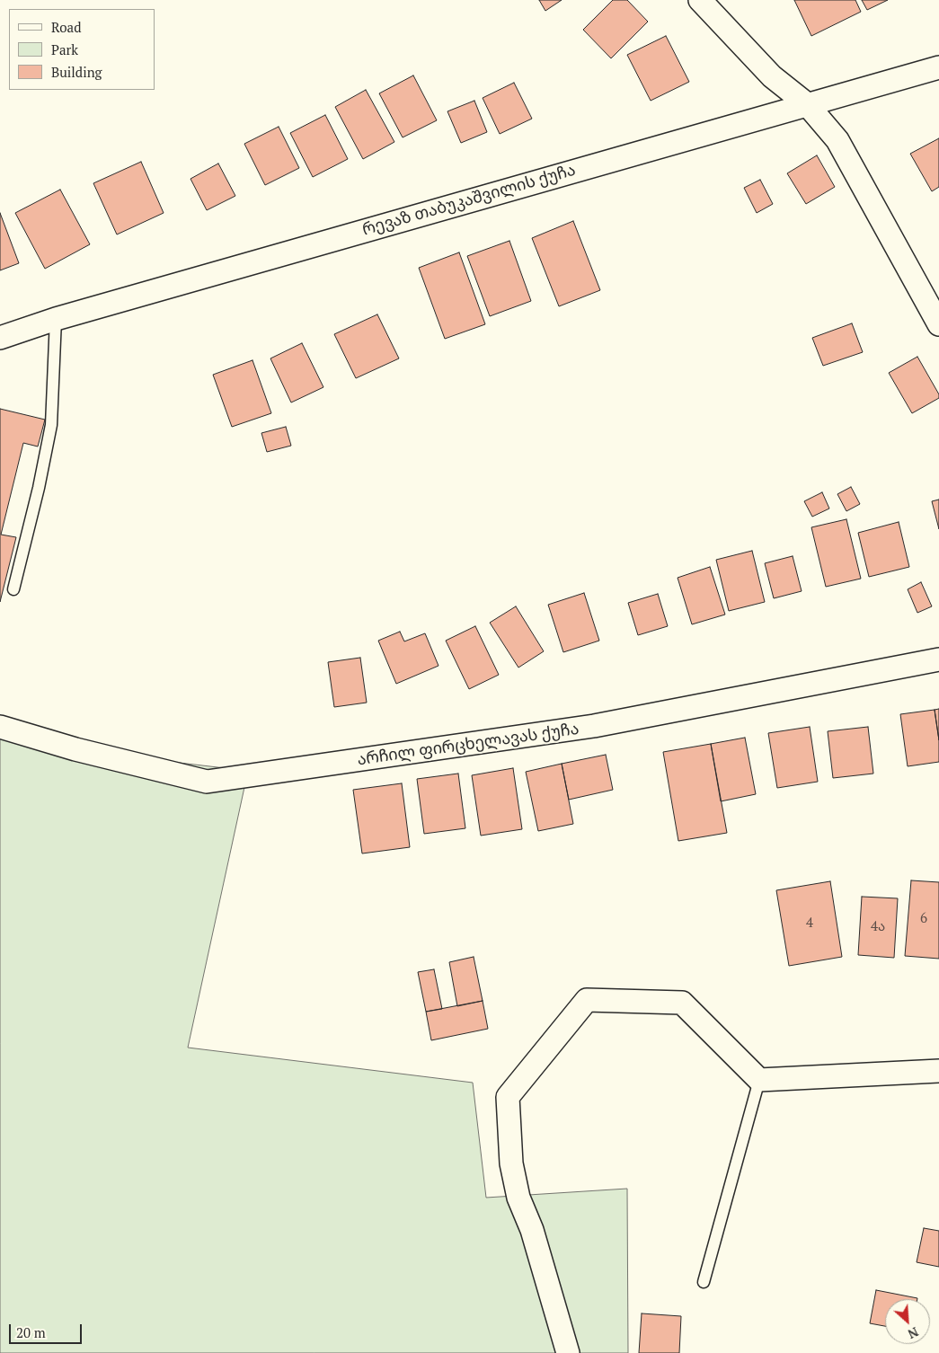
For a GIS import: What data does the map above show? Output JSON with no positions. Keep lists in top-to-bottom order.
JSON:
{
  "streets": {
    "street": ["რევაზ თაბუკაშვილის ქუჩა", "არჩილ ფირცხელავას ქუჩა"]
  },
  "house_numbers": ["6", "4", "4ა"],
  "legend": ["Road", "Park", "Building"],
  "scale_bar": "20 m",
  "north": "bottom right"
}
